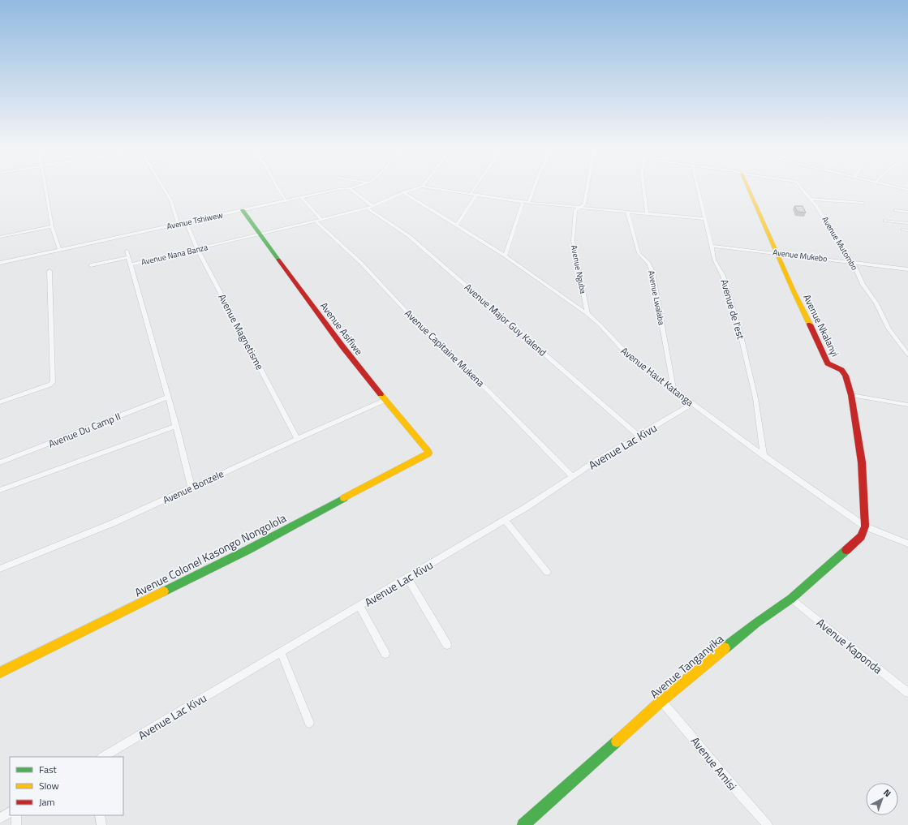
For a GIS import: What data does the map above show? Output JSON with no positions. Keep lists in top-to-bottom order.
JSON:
{
  "streets": {
    "street": [
      "Avenue Tshiwew",
      "Avenue Mutombo",
      "Avenue Nana Banza",
      "Avenue Mukebo",
      "Avenue Nguba",
      "Avenue Lwalaba",
      "Avenue de l'est",
      "Avenue Major Guy Kalend",
      "Avenue Nkalanyi",
      "Avenue Asifiwe",
      "Avenue Magnetisme",
      "Avenue Capitaine Mukena",
      "Avenue Haut Katanga",
      "Avenue Du Camp II",
      "Avenue Lac Kivu",
      "Avenue Bonzele",
      "Avenue Colonel Kasongo Nongolola",
      "Avenue Kaponda",
      "Avenue Tanganyika",
      "Avenue Amisi"
    ]
  },
  "crossings": [
    ["Avenue Tshiwew", "Avenue Asifiwe"],
    ["Avenue Tshiwew", "Avenue Magnetisme"],
    ["Avenue Mutombo", "Avenue Mukebo"],
    ["Avenue Nana Banza", "Avenue Major Guy Kalend"],
    ["Avenue Nana Banza", "Avenue Asifiwe"],
    ["Avenue Nana Banza", "Avenue Magnetisme"],
    ["Avenue Nana Banza", "Avenue Capitaine Mukena"],
    ["Avenue Nana Banza", "Avenue Haut Katanga"],
    ["Avenue Nana Banza", "Avenue Du Camp II"],
    ["Avenue Nana Banza", "Avenue Bonzele"],
    ["Avenue Mukebo", "Avenue de l'est"],
    ["Avenue Mukebo", "Avenue Nkalanyi"],
    ["Avenue Nguba", "Avenue Haut Katanga"],
    ["Avenue Lwalaba", "Avenue Haut Katanga"],
    ["Avenue de l'est", "Avenue Haut Katanga"],
    ["Avenue Major Guy Kalend", "Avenue Lac Kivu"],
    ["Avenue Nkalanyi", "Avenue Haut Katanga"],
    ["Avenue Nkalanyi", "Avenue Tanganyika"],
    ["Avenue Asifiwe", "Avenue Bonzele"],
    ["Avenue Asifiwe", "Avenue Colonel Kasongo Nongolola"],
    ["Avenue Magnetisme", "Avenue Bonzele"],
    ["Avenue Capitaine Mukena", "Avenue Lac Kivu"],
    ["Avenue Haut Katanga", "Avenue Lac Kivu"],
    ["Avenue Haut Katanga", "Avenue Tanganyika"],
    ["Avenue Kaponda", "Avenue Tanganyika"],
    ["Avenue Tanganyika", "Avenue Amisi"]
  ],
  "legend": ["Fast", "Slow", "Jam"],
  "north": "top right"
}
